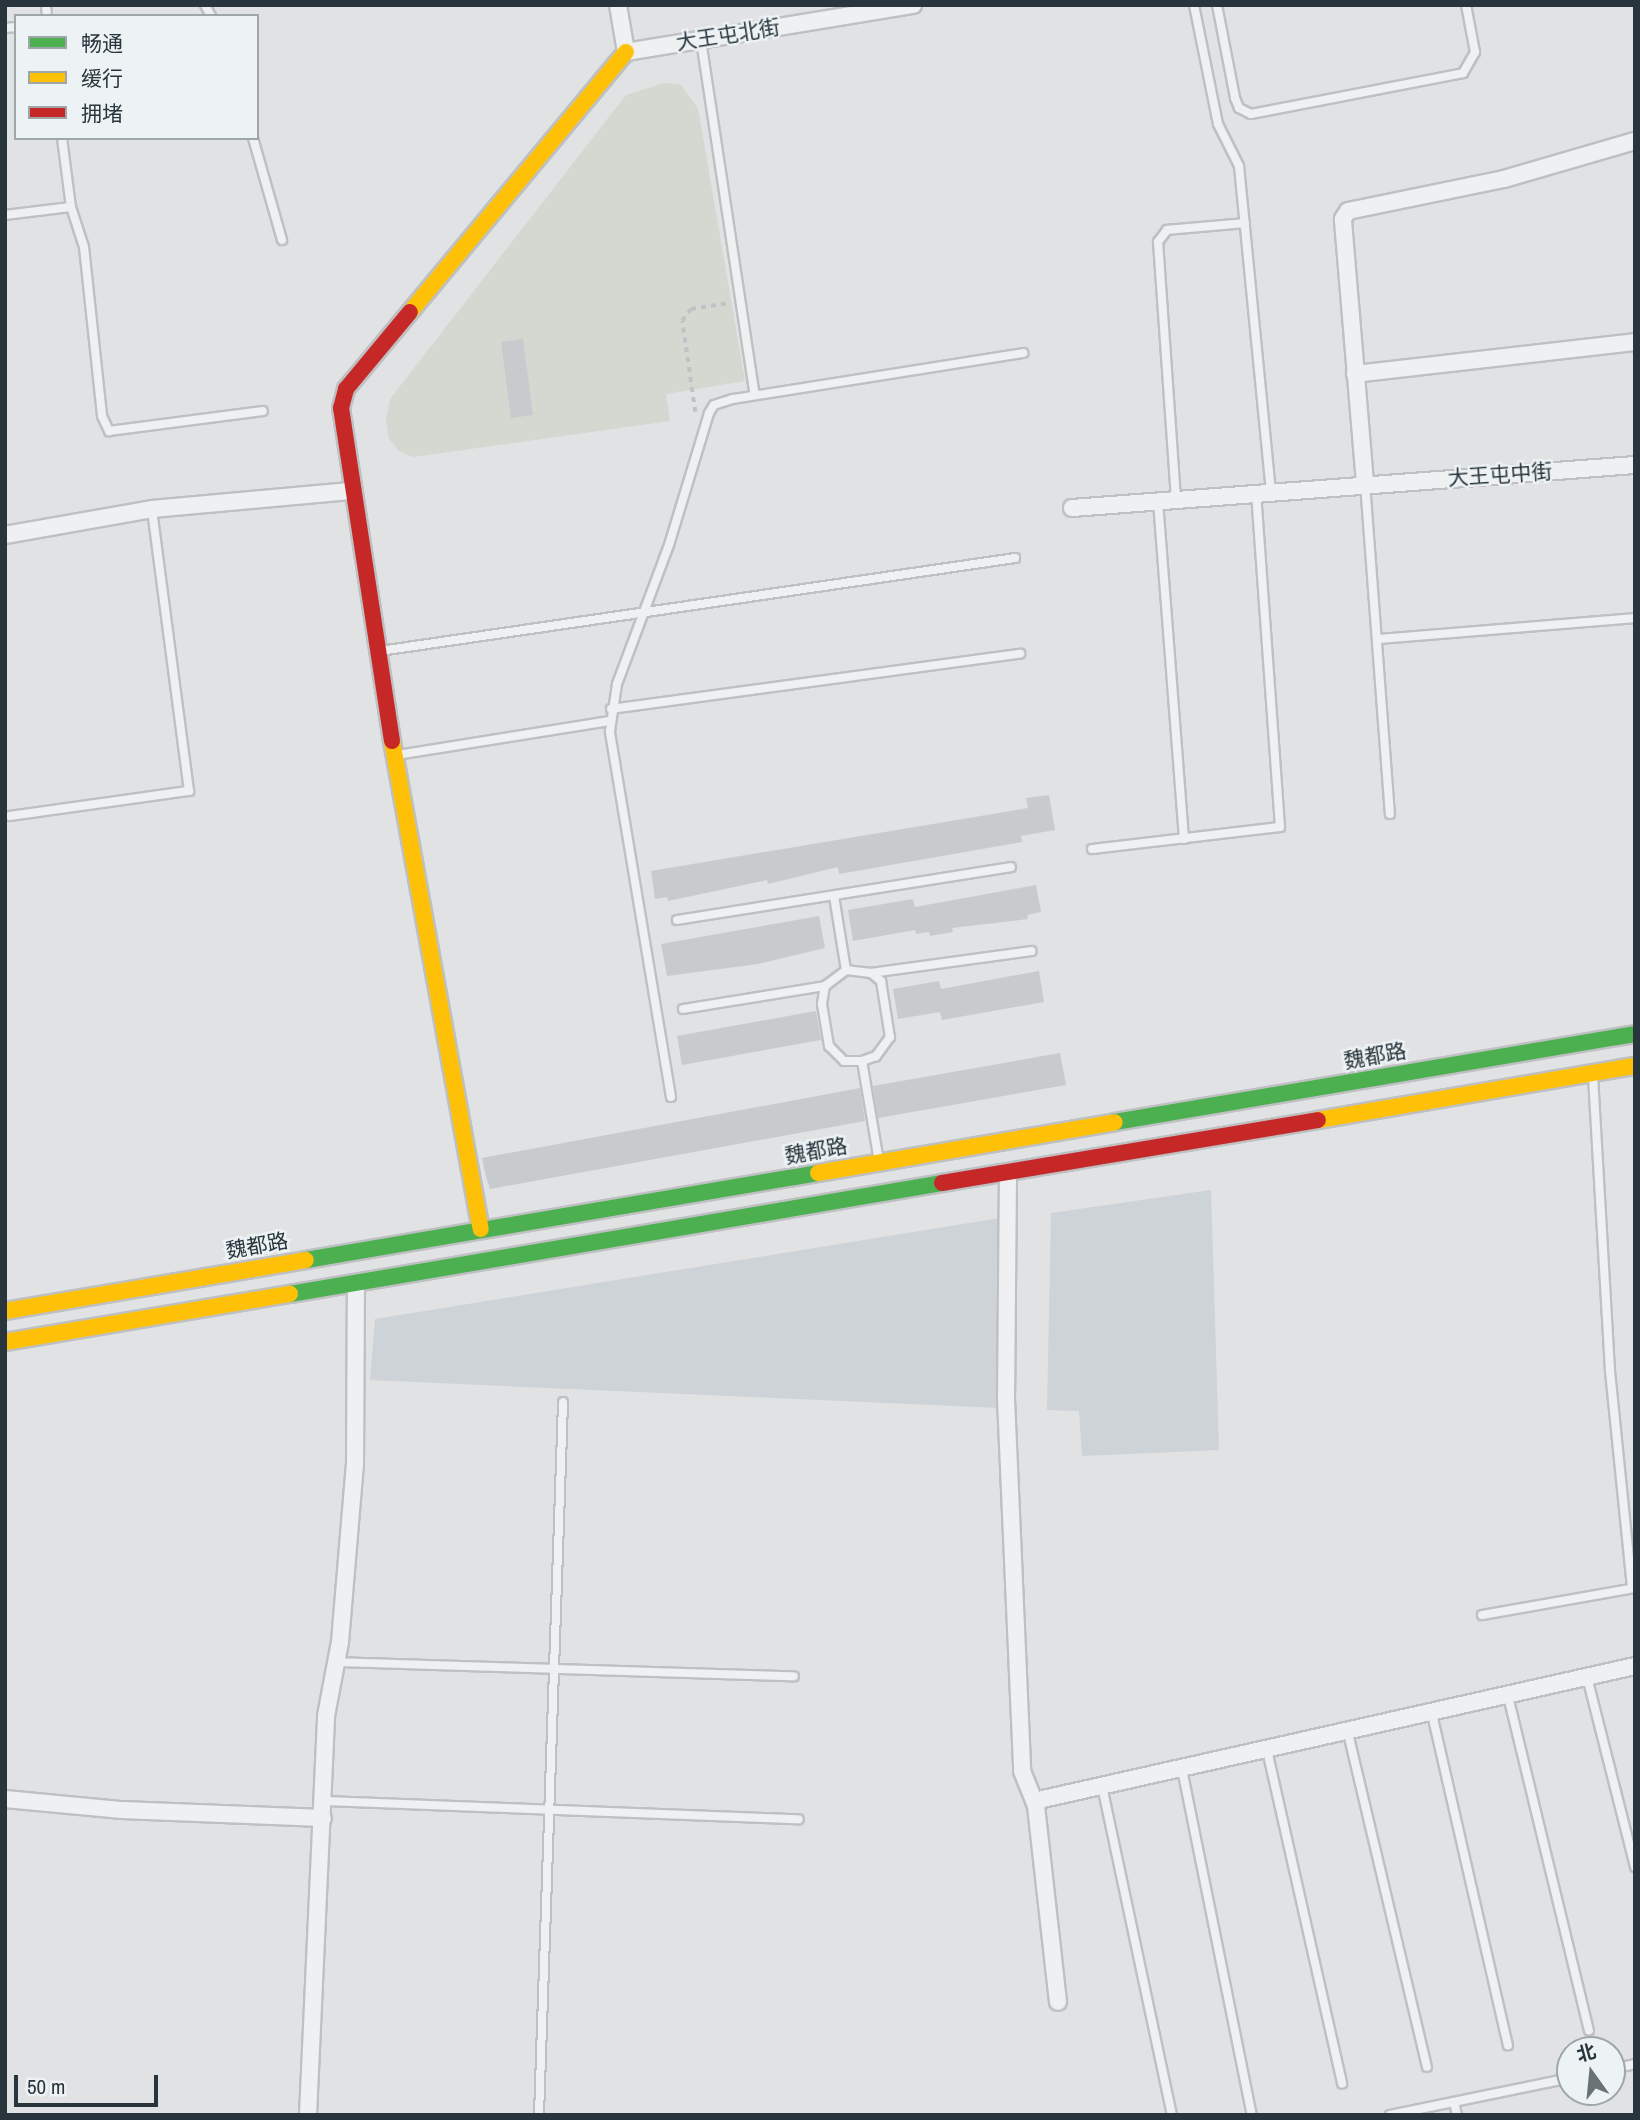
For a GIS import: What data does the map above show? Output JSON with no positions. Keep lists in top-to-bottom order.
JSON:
{
  "streets": {
    "main road": ["魏都路"],
    "street": ["大王屯北街", "大王屯中街"]
  },
  "legend": ["畅通", "缓行", "拥堵"],
  "scale_bar": "50 m",
  "north": "top"
}
